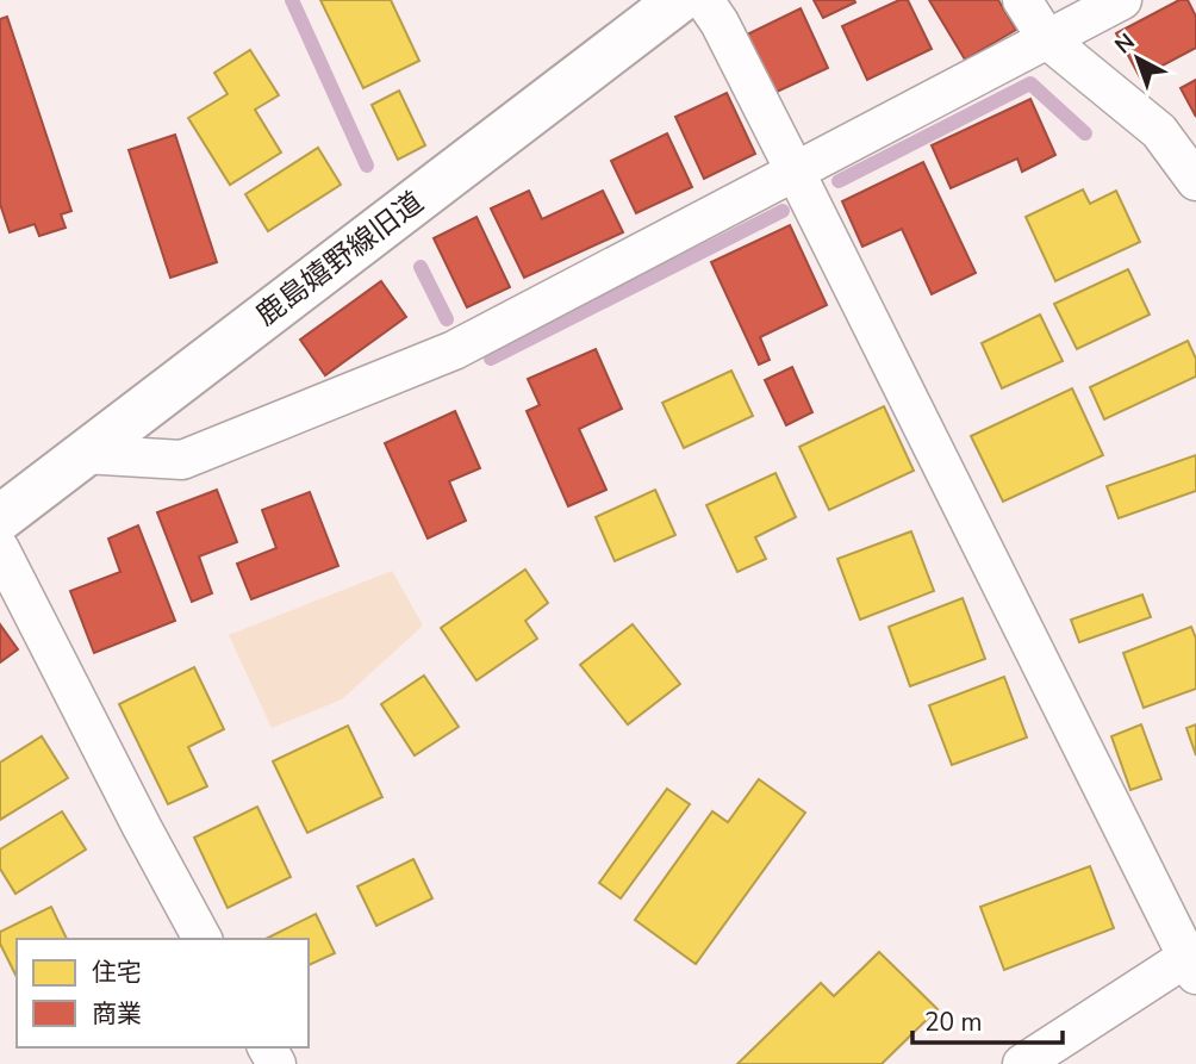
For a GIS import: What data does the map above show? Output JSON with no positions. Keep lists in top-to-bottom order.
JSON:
{
  "streets": {
    "street": ["鹿島嬉野線旧道"]
  },
  "legend": ["住宅", "商業"],
  "scale_bar": "20 m",
  "north": "top left"
}
